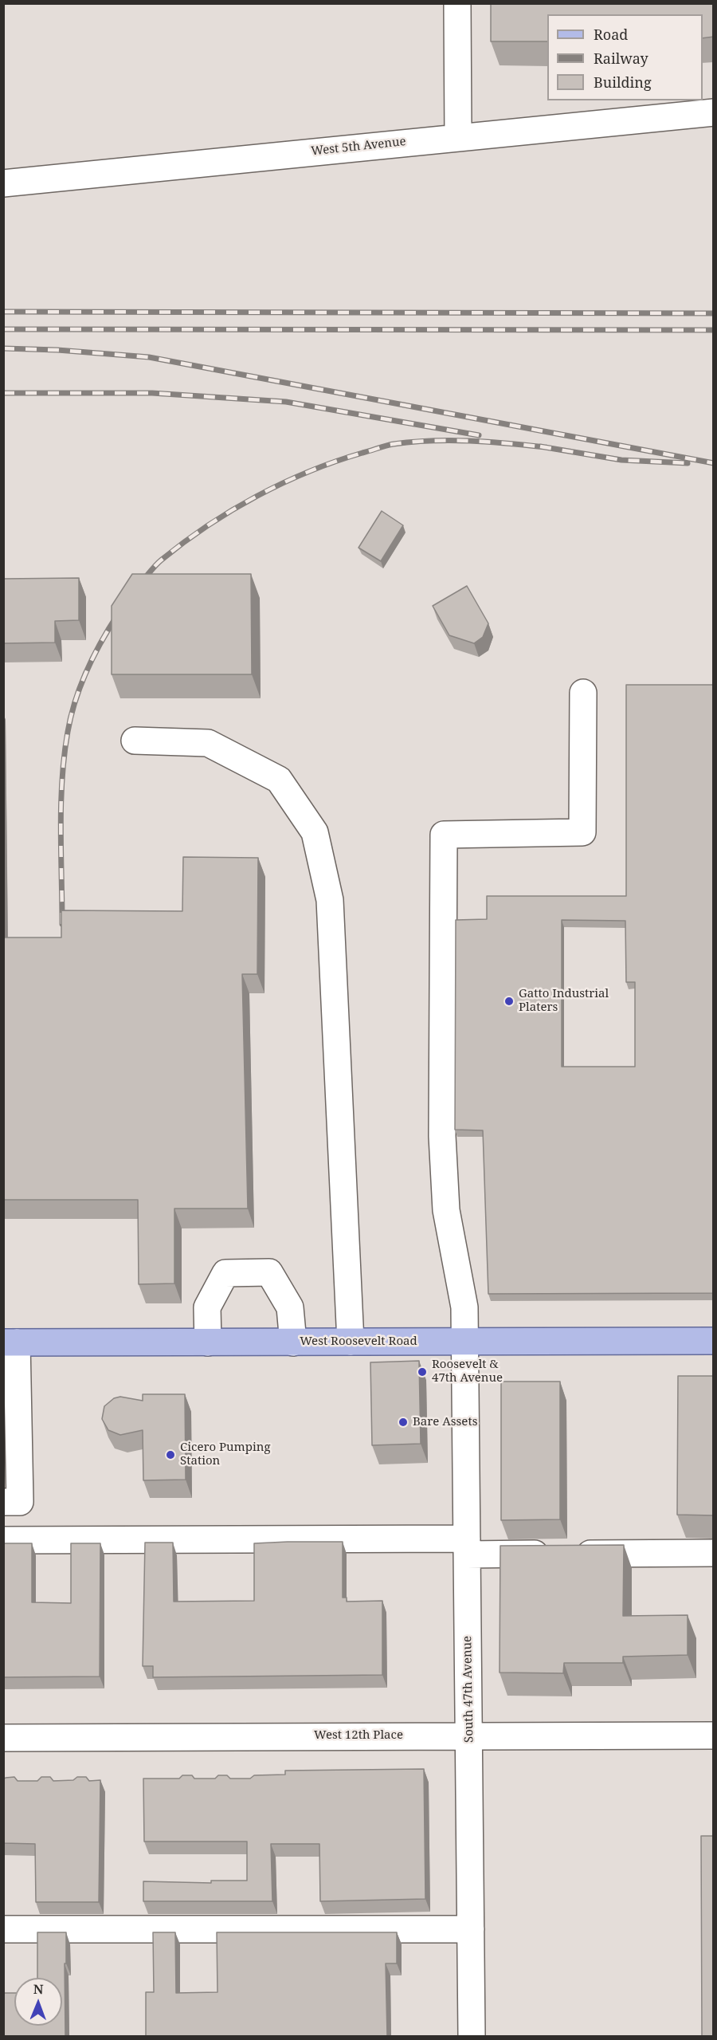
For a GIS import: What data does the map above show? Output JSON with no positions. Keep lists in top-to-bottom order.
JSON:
{
  "streets": {
    "main road": ["West Roosevelt Road"],
    "street": ["West 5th Avenue", "South 47th Avenue", "West 12th Place"]
  },
  "crossings": [
    ["West Roosevelt Road", "South 47th Avenue"],
    ["South 47th Avenue", "West 12th Place"]
  ],
  "places": [
    "Gatto Industrial Platers",
    "Roosevelt & 47th Avenue",
    "Bare Assets",
    "Cicero Pumping Station"
  ],
  "legend": ["Road", "Railway", "Building"],
  "north": "top"
}
